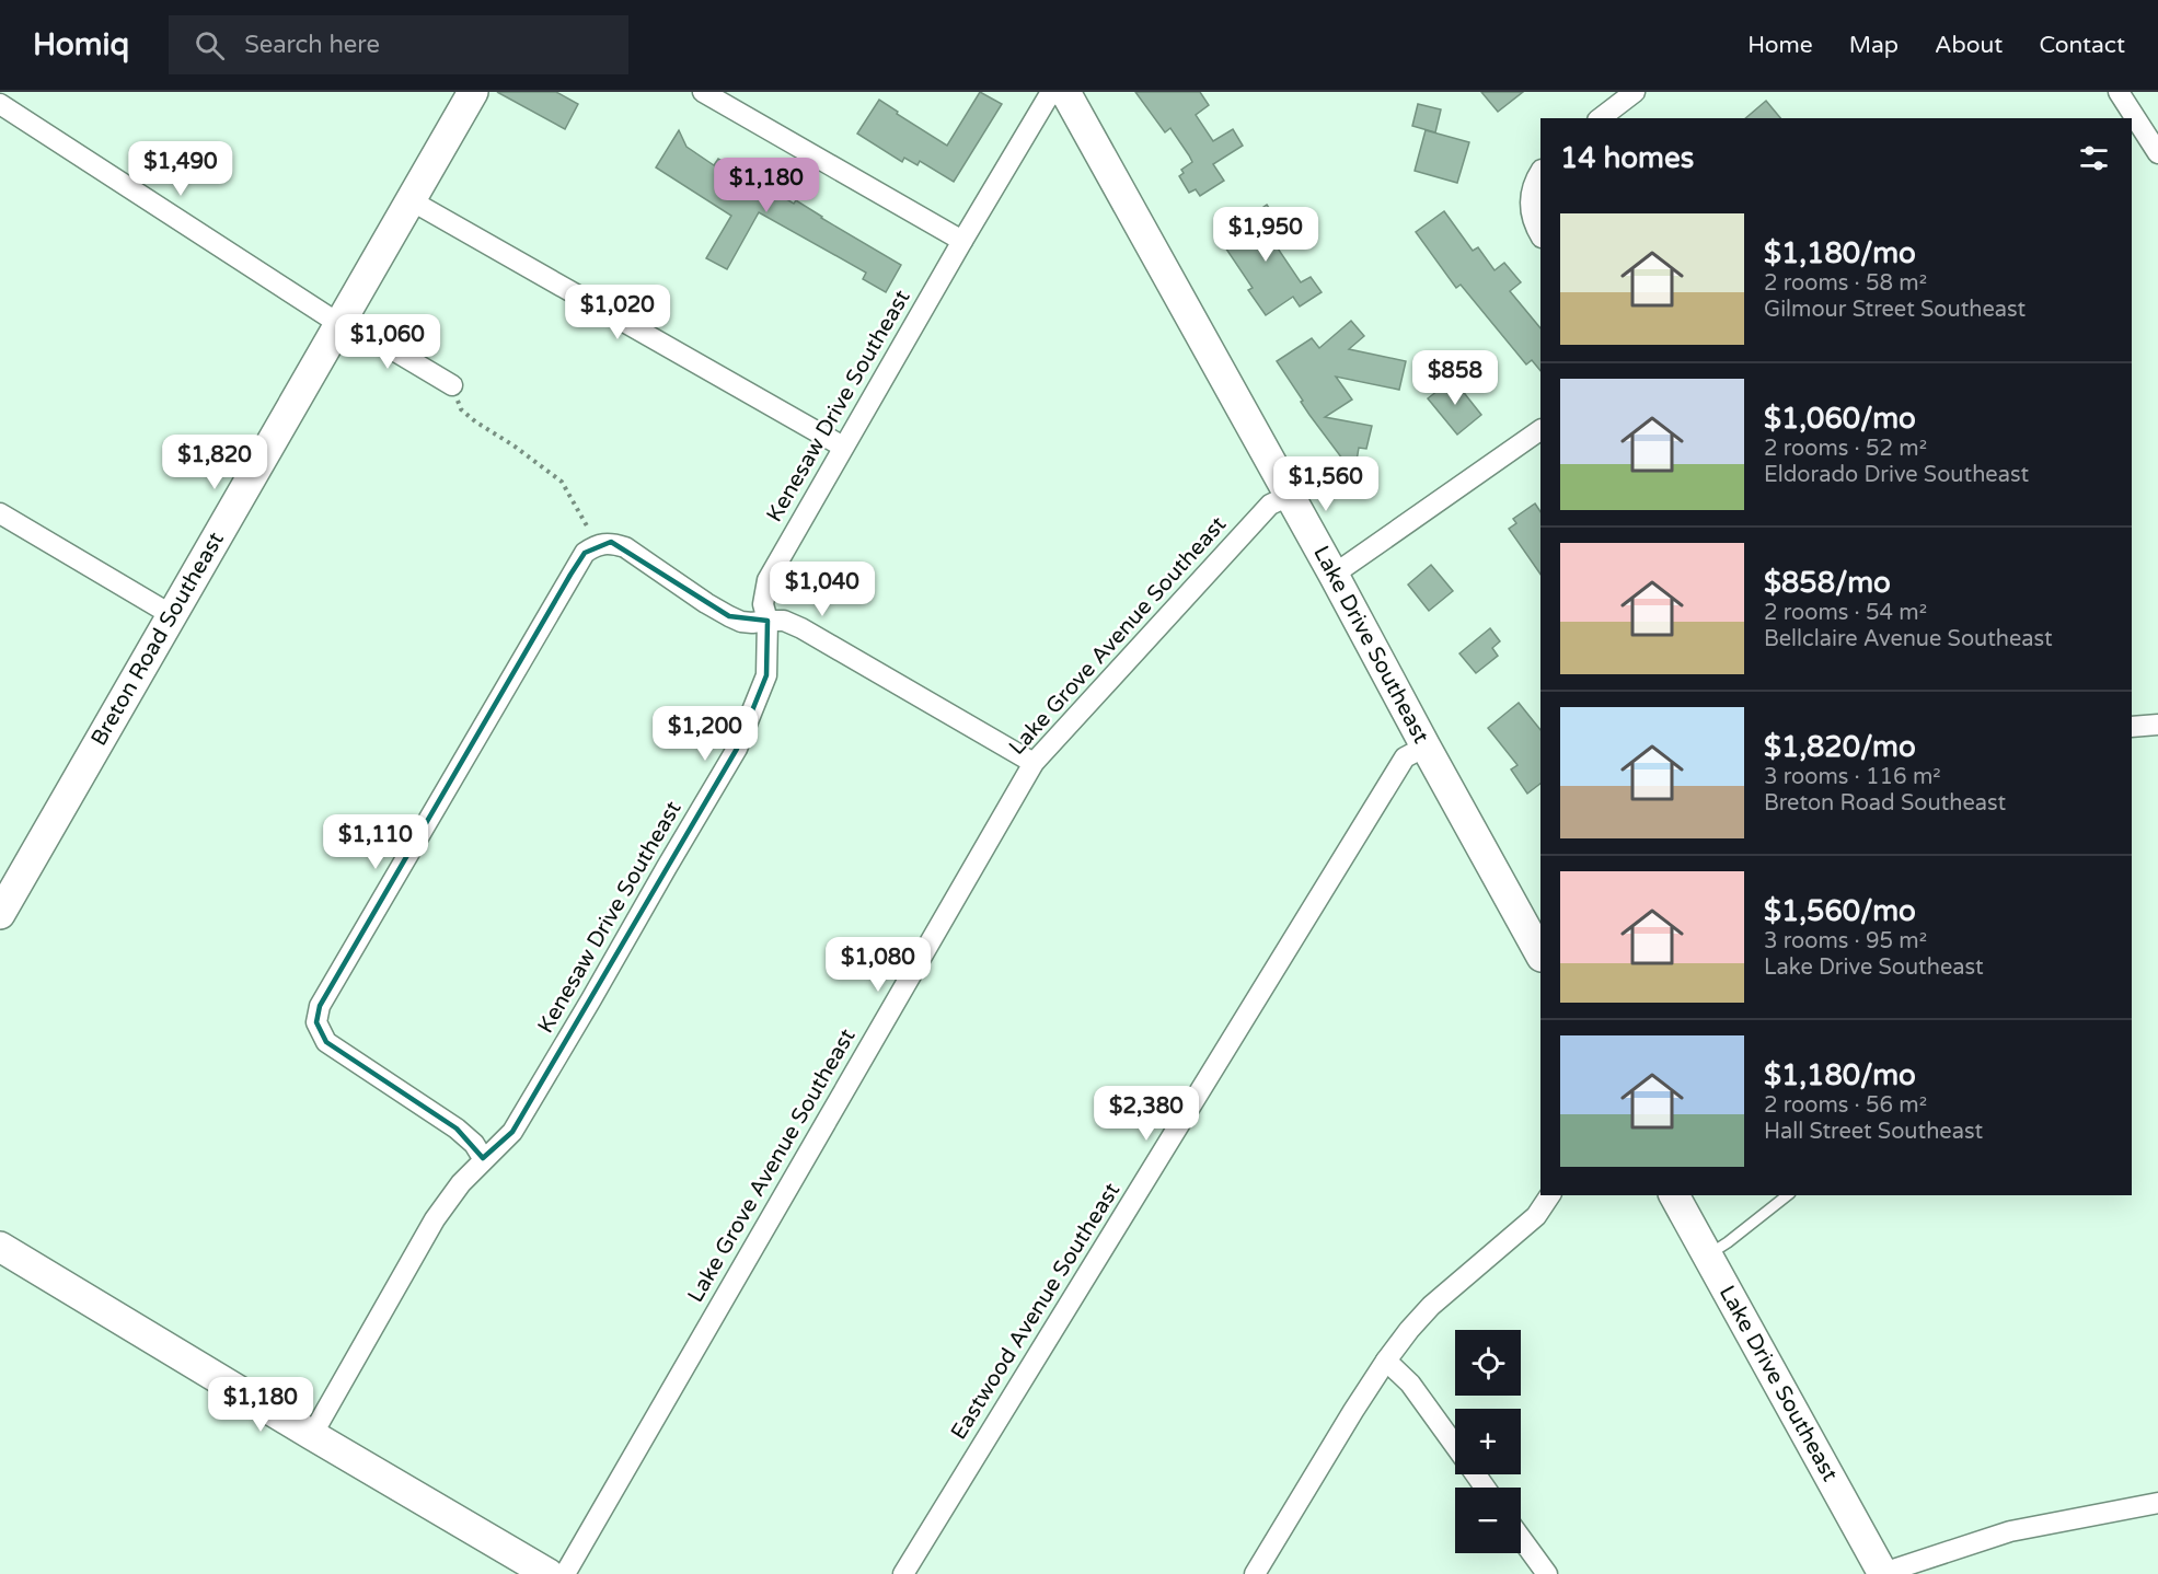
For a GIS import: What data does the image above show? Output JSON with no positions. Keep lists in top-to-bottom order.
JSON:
{
  "streets": {
    "main road": ["Breton Road Southeast", "Lake Drive Southeast"],
    "street": ["Kenesaw Drive Southeast", "Lake Grove Avenue Southeast", "Eastwood Avenue Southeast"]
  },
  "crossings": [
    ["Lake Grove Avenue Southeast", "Lake Drive Southeast"],
    ["Lake Drive Southeast", "Eastwood Avenue Southeast"]
  ],
  "page": {
    "header": "Homiq",
    "search": "Search here",
    "nav": [
      "Home",
      "Map",
      "About",
      "Contact"
    ],
    "heading": "14 homes",
    "price": [
      "$1,490",
      "$1,180",
      "$1,950",
      "$1,020",
      "$1,060",
      "$858",
      "$1,820",
      "$1,560",
      "$1,040",
      "$1,200",
      "$1,110",
      "$1,080",
      "$2,380",
      "$1,180"
    ],
    "list": [
      {
        "name": "$1,180/mo",
        "note": "2 rooms · 58 m² · Gilmour Street Southeast"
      },
      {
        "name": "$1,060/mo",
        "note": "2 rooms · 52 m² · Eldorado Drive Southeast"
      },
      {
        "name": "$858/mo",
        "note": "2 rooms · 54 m² · Bellclaire Avenue Southeast"
      },
      {
        "name": "$1,820/mo",
        "note": "3 rooms · 116 m² · Breton Road Southeast"
      },
      {
        "name": "$1,560/mo",
        "note": "3 rooms · 95 m² · Lake Drive Southeast"
      },
      {
        "name": "$1,180/mo",
        "note": "2 rooms · 56 m² · Hall Street Southeast"
      }
    ],
    "map_buttons": ["+", "−"]
  }
}
